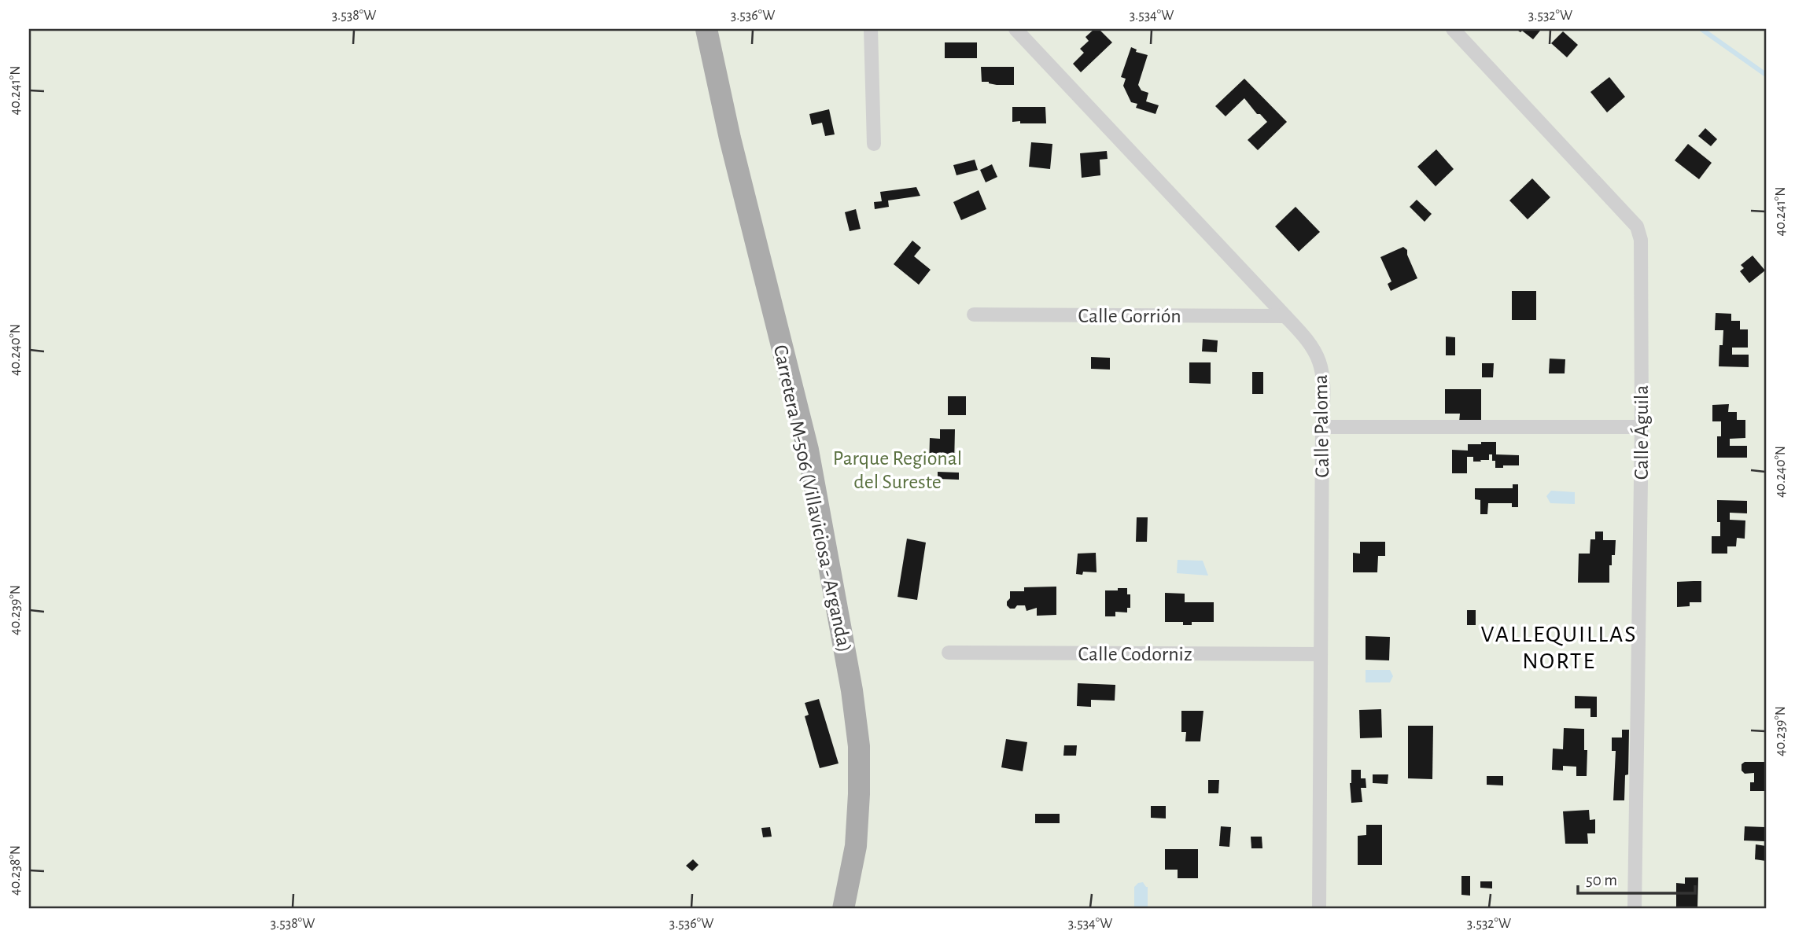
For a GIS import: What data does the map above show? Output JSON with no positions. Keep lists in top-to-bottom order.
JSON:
{
  "streets": {
    "main road": ["Carretera M-506 (Villaviciosa - Arganda)"],
    "street": [
      "Calle Gorrión",
      "Calle Paloma",
      "Calle Águila",
      "Calle Codorniz"
    ]
  },
  "crossings": [
    ["Calle Gorrión", "Calle Paloma"],
    ["Calle Paloma", "Calle Codorniz"]
  ],
  "districts": ["VALLEQUILLAS NORTE"],
  "parks": ["Parque Regional del Sureste"],
  "scale_bar": "50 m",
  "coordinates": [
    "3.538°W",
    "3.536°W",
    "3.534°W",
    "3.532°W",
    "40.241°N",
    "40.240°N",
    "40.239°N",
    "40.238°N"
  ]
}
